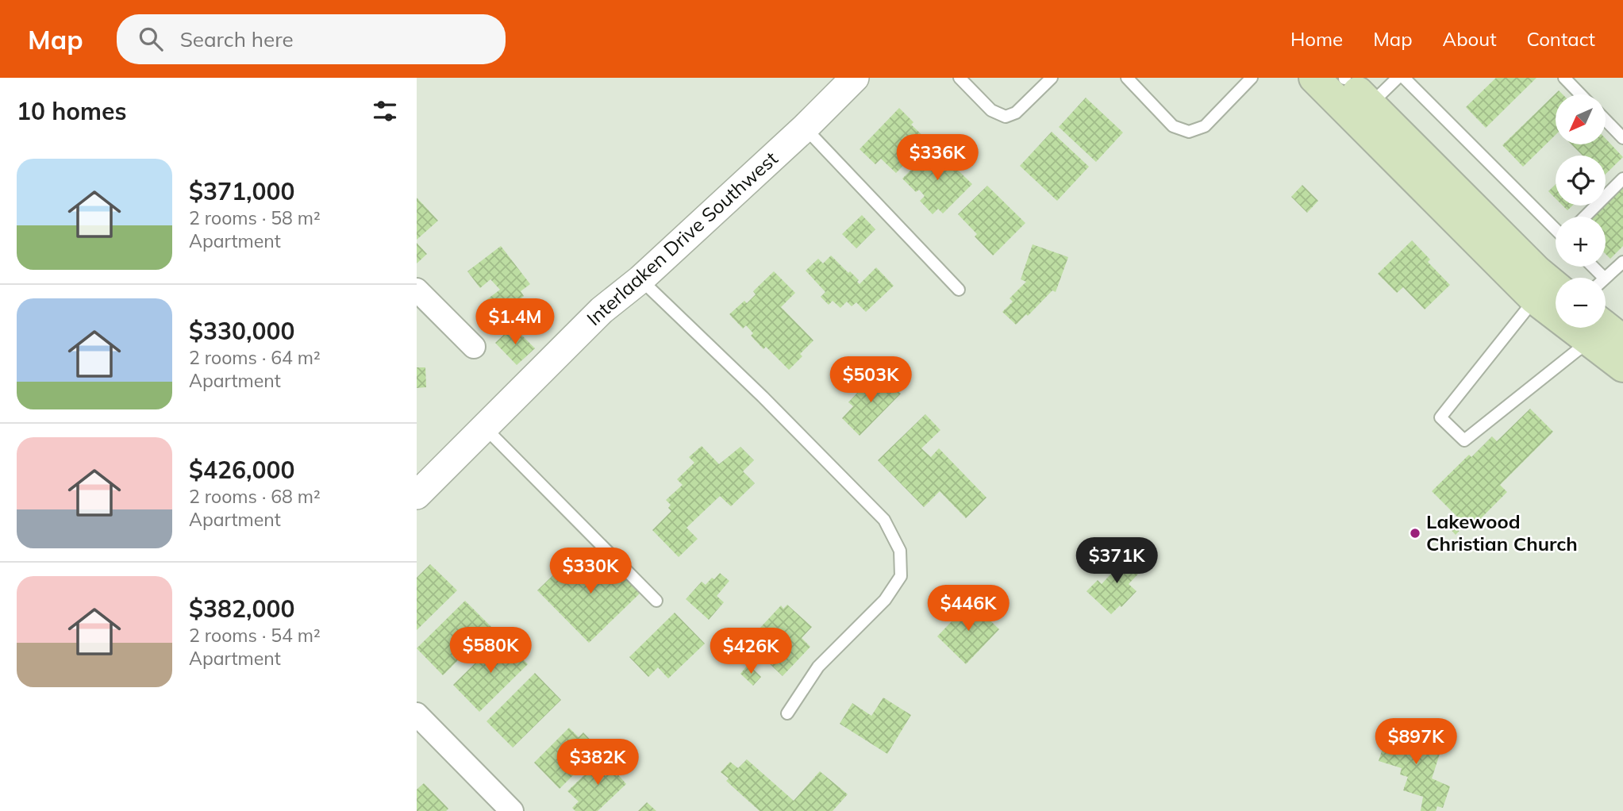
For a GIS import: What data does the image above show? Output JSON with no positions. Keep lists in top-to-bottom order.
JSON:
{
  "streets": {
    "street": ["Interlaaken Drive Southwest"]
  },
  "places": ["Lakewood Christian Church"],
  "north": "bottom left",
  "page": {
    "header": "Map",
    "search": "Search here",
    "nav": [
      "Home",
      "Map",
      "About",
      "Contact"
    ],
    "heading": "10 homes",
    "map_buttons": ["+", "−"],
    "price": [
      "$336K",
      "$1.4M",
      "$503K",
      "$371K",
      "$330K",
      "$446K",
      "$580K",
      "$426K",
      "$897K",
      "$382K"
    ],
    "list": [
      {
        "name": "$371,000",
        "note": "2 rooms · 58 m² · Apartment"
      },
      {
        "name": "$330,000",
        "note": "2 rooms · 64 m² · Apartment"
      },
      {
        "name": "$426,000",
        "note": "2 rooms · 68 m² · Apartment"
      },
      {
        "name": "$382,000",
        "note": "2 rooms · 54 m² · Apartment"
      }
    ]
  }
}
